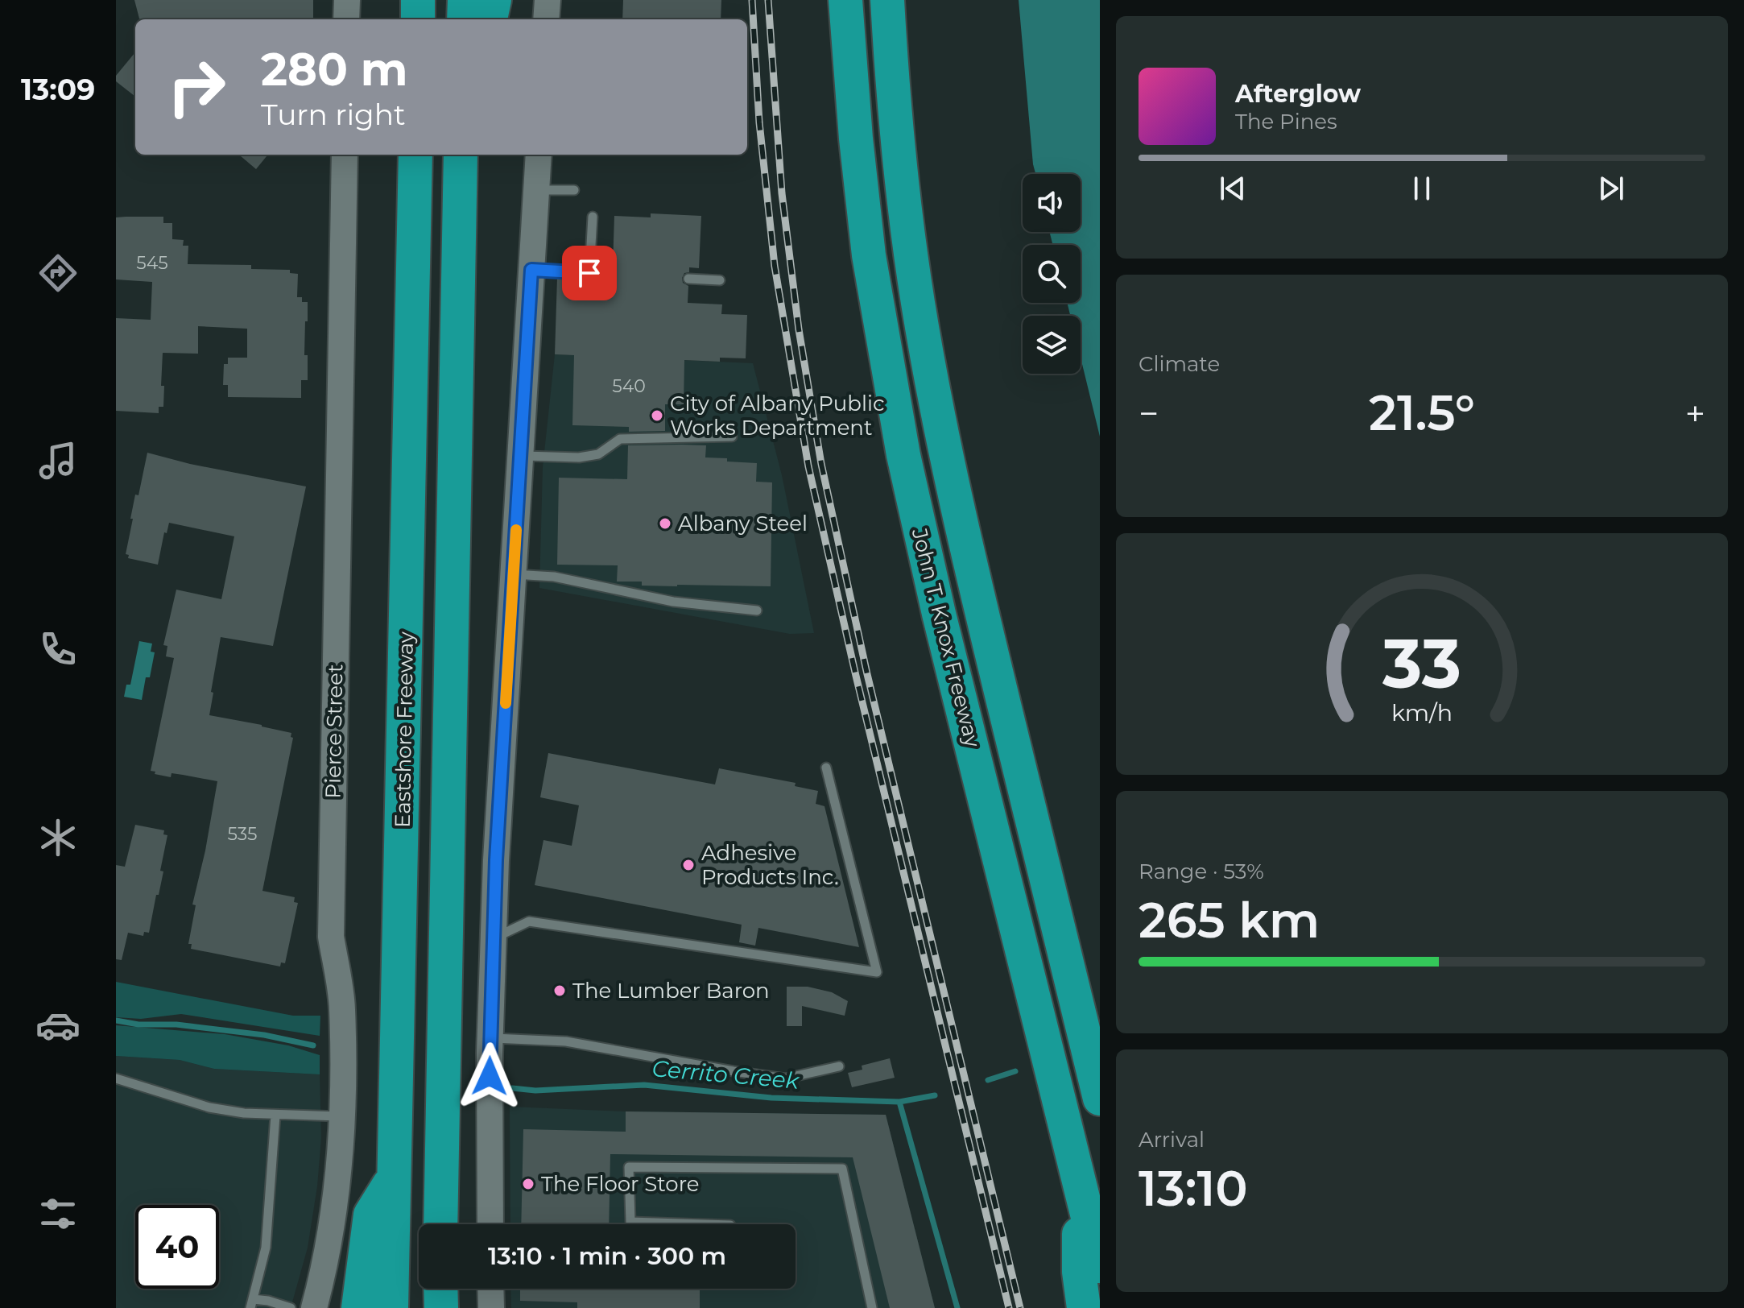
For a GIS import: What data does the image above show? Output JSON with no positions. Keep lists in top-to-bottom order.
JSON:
{
  "streets": {
    "highway": ["John T. Knox Freeway", "Eastshore Freeway"],
    "street": ["Pierce Street"]
  },
  "water": ["Cerrito Creek"],
  "places": [
    "City of Albany Public Works Department",
    "Albany Steel",
    "Adhesive Products Inc.",
    "The Lumber Baron",
    "The Floor Store"
  ],
  "house_numbers": ["545", "540", "535"],
  "page": {
    "tabs": "13:09",
    "turn": ["280 m", "Turn right"],
    "song": ["Afterglow", "The Pines"],
    "tile": [
      "Climate",
      ["Range · 53%", "265 km"],
      ["Arrival", "13:10"]
    ],
    "heat": ["−", "21.5°", "+"],
    "limit": "40",
    "trip": "13:10 · 1 min · 300 m",
    "gauge": ["33", "km/h"]
  }
}
